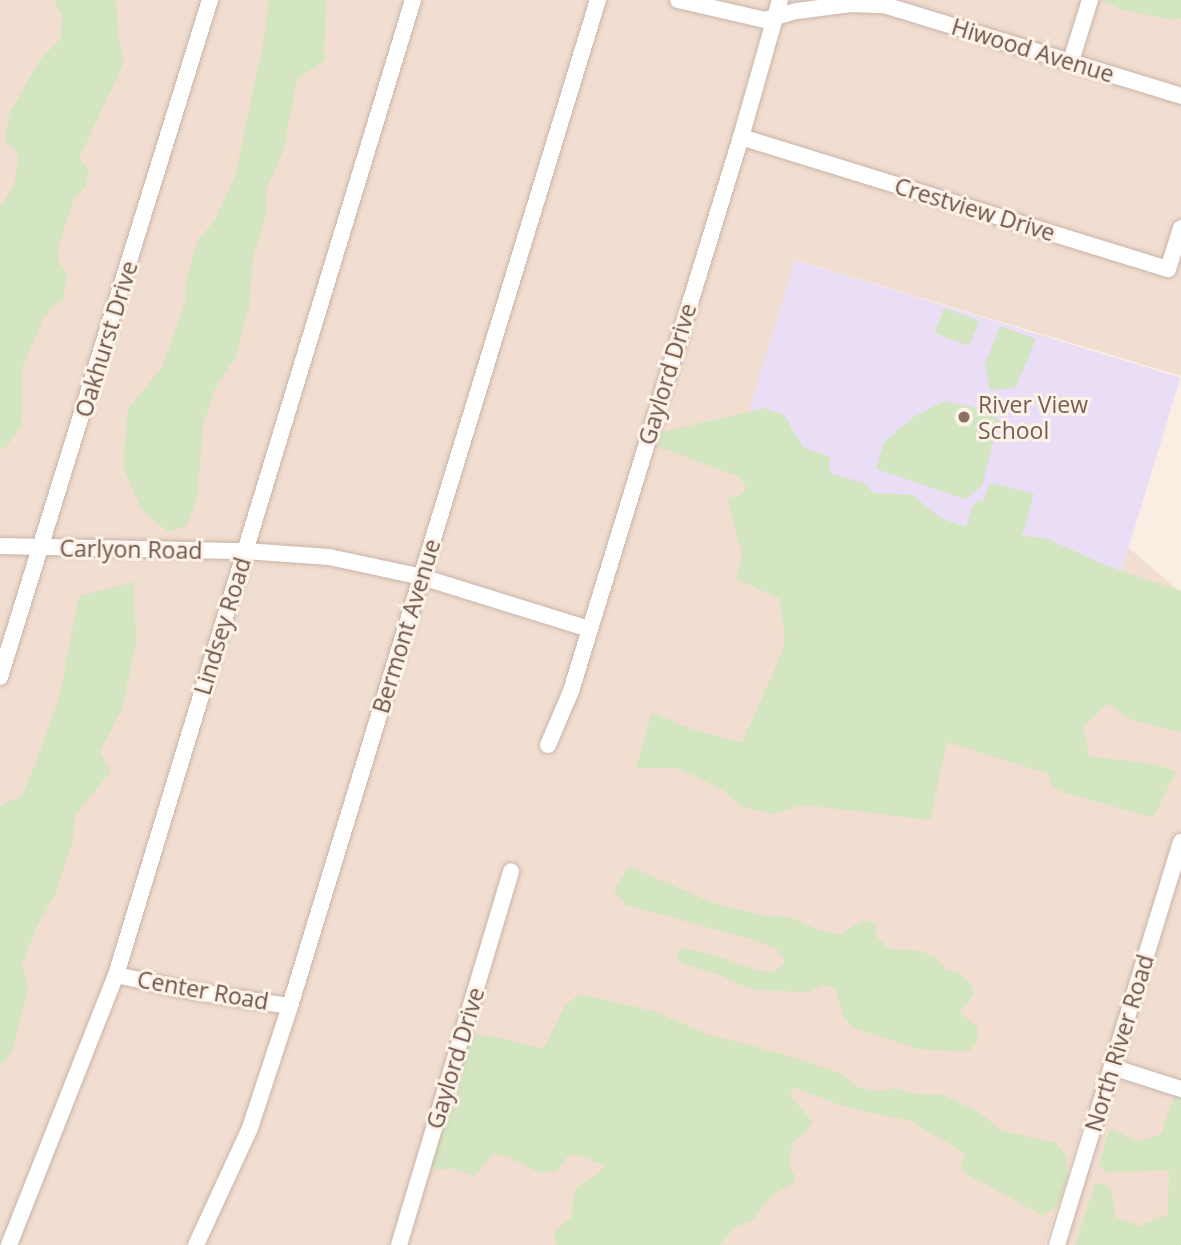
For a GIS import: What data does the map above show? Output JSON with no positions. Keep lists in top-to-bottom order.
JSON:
{
  "streets": {
    "street": [
      "Hiwood Avenue",
      "Crestview Drive",
      "Oakhurst Drive",
      "Gaylord Drive",
      "Carlyon Road",
      "Lindsey Road",
      "Bermont Avenue",
      "Center Road",
      "North River Road"
    ]
  },
  "crossings": [
    ["Hiwood Avenue", "Gaylord Drive"],
    ["Crestview Drive", "Gaylord Drive"],
    ["Oakhurst Drive", "Carlyon Road"],
    ["Gaylord Drive", "Carlyon Road"],
    ["Carlyon Road", "Lindsey Road"],
    ["Carlyon Road", "Bermont Avenue"],
    ["Lindsey Road", "Center Road"],
    ["Bermont Avenue", "Center Road"]
  ],
  "places": ["River View School"]
}
